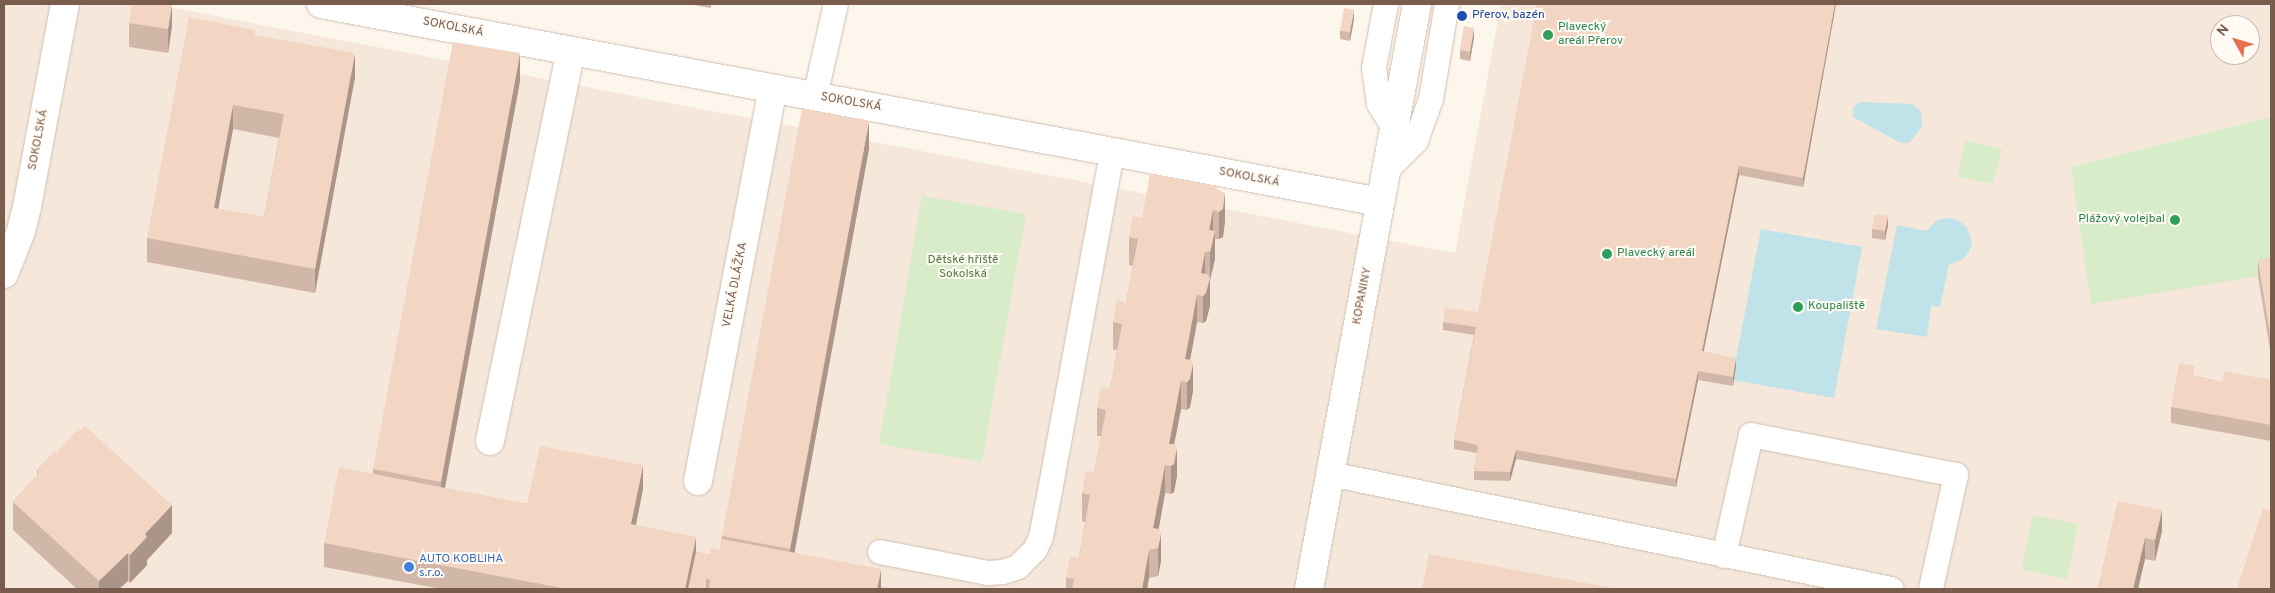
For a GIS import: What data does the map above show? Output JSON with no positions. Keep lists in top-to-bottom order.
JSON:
{
  "streets": {
    "street": ["SOKOLSKÁ", "VELKÁ DLÁŽKA", "KOPANINY"]
  },
  "crossings": [
    ["SOKOLSKÁ", "VELKÁ DLÁŽKA"],
    ["SOKOLSKÁ", "KOPANINY"]
  ],
  "parks": ["Dětské hřiště Sokolská"],
  "places": [
    "Přerov, bazén",
    "Plavecký areál Přerov",
    "Plážový volejbal",
    "Plavecký areál",
    "Koupaliště",
    "AUTO KOBLIHA s.r.o."
  ],
  "north": "top left"
}
